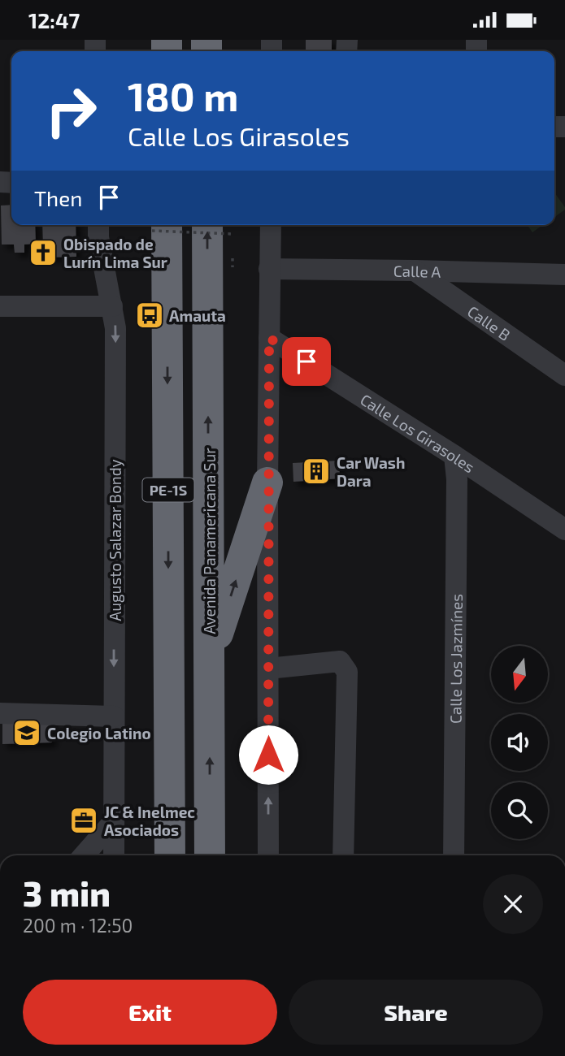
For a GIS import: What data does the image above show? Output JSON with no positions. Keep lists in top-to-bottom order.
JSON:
{
  "streets": {
    "highway": ["PE-1S", "Avenida Panamericana Sur"],
    "street": [
      "Calle A",
      "Calle B",
      "Calle Los Girasoles",
      "Augusto Salazar Bondy",
      "Calle Los Jazmínes"
    ]
  },
  "crossings": [
    ["Calle A", "Calle B"],
    ["Calle Los Girasoles", "Calle Los Jazmínes"]
  ],
  "places": {
    "church": ["Obispado de Lurín Lima Sur"],
    "bus stop": ["Amauta"],
    "building": ["Car Wash Dara"],
    "school or university": ["Colegio Latino"],
    "office": ["JC & Inelmec Asociados"]
  },
  "north": "bottom",
  "page": {
    "status": "12:47",
    "turn": ["180 m", "Calle Los Girasoles"],
    "then": "Then",
    "heading": ["3 min", "200 m · 12:50"],
    "buttons": ["Exit", "Share"]
  }
}
